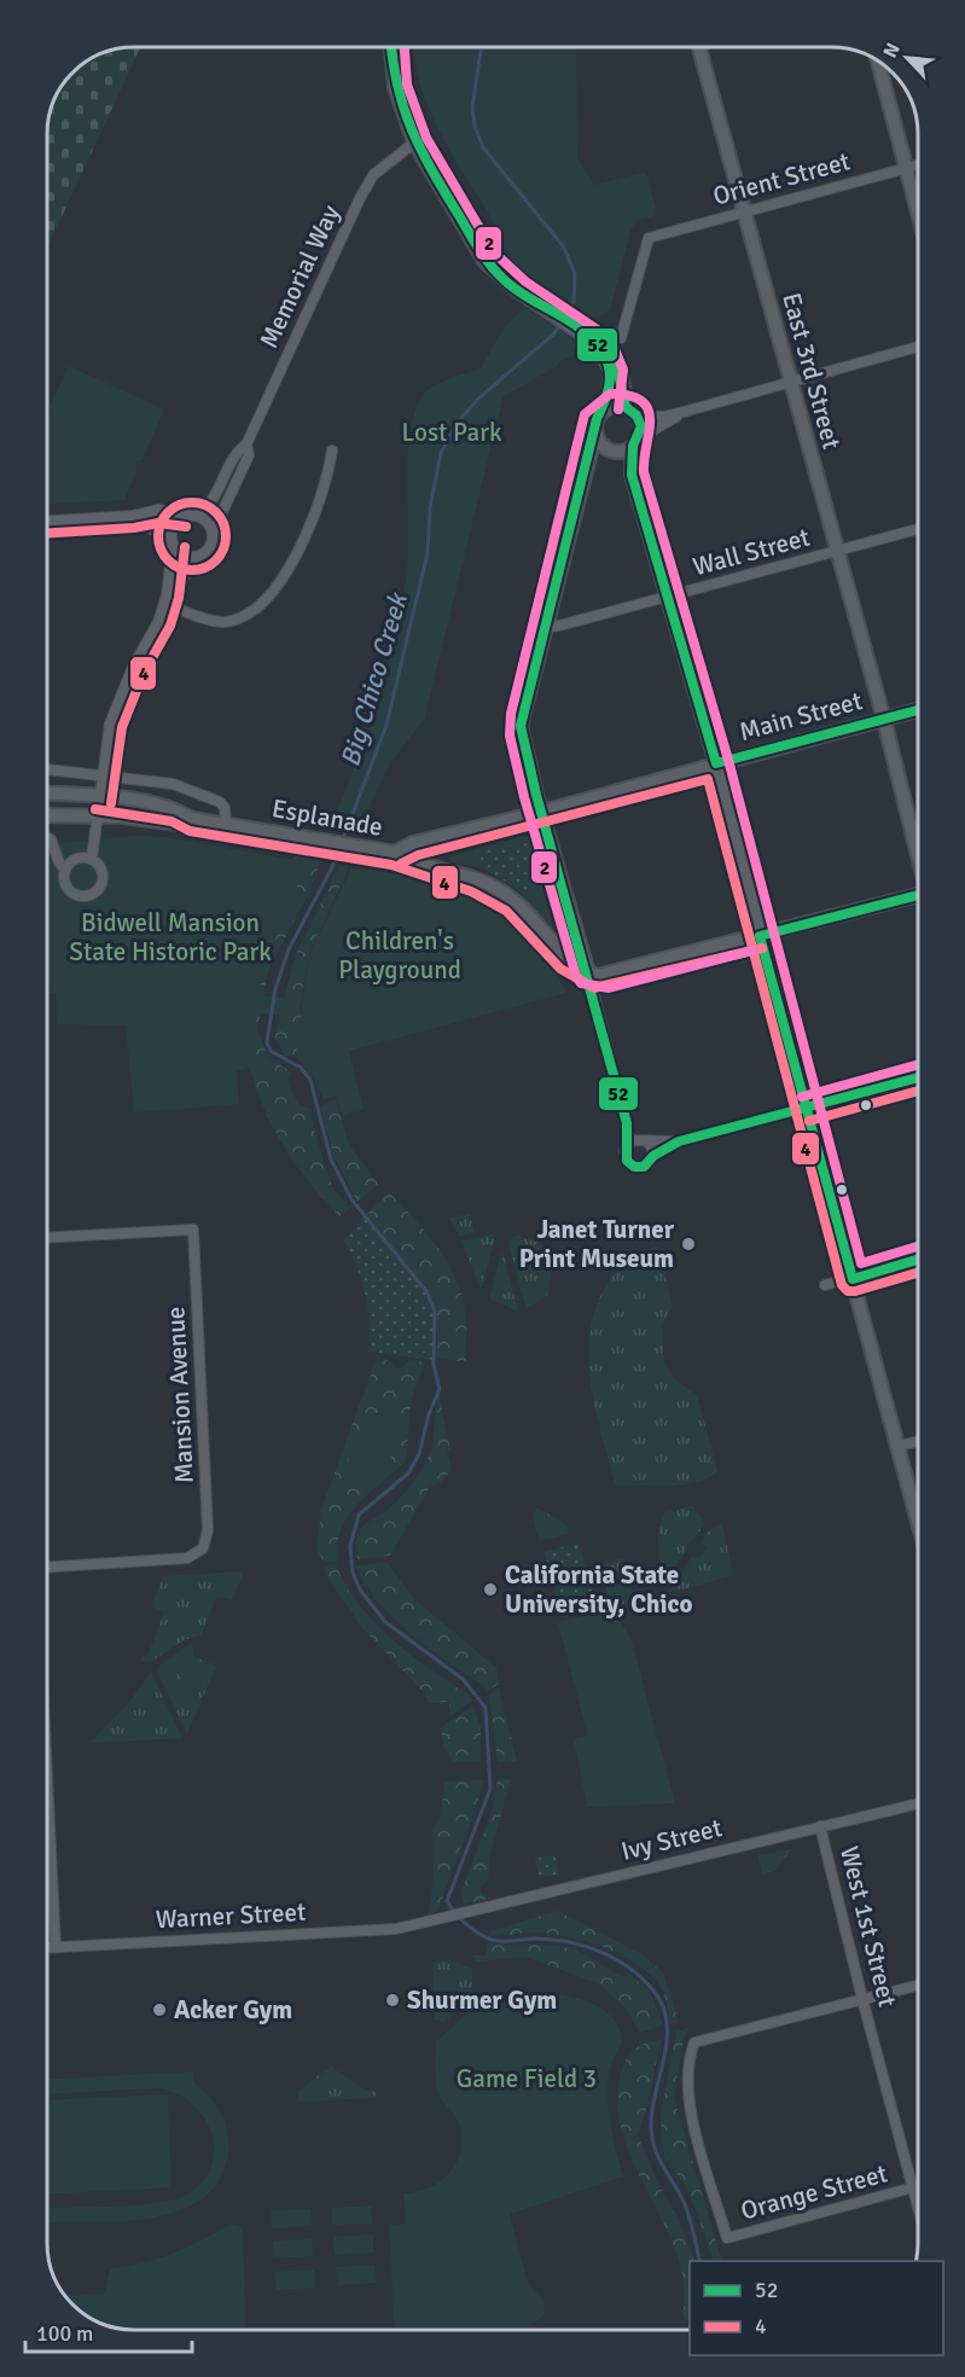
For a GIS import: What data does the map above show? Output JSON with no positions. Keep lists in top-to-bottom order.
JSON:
{
  "streets": {
    "street": [
      "Orient Street",
      "Memorial Way",
      "East 3rd Street",
      "Wall Street",
      "Main Street",
      "Esplanade",
      "Mansion Avenue",
      "Ivy Street",
      "Warner Street",
      "West 1st Street",
      "Orange Street"
    ]
  },
  "crossings": [
    ["Orient Street", "East 3rd Street"],
    ["East 3rd Street", "Wall Street"],
    ["East 3rd Street", "Main Street"],
    ["Main Street", "Esplanade"],
    ["Ivy Street", "Warner Street"],
    ["Ivy Street", "West 1st Street"],
    ["West 1st Street", "Orange Street"]
  ],
  "water": ["Big Chico Creek"],
  "parks": [
    "Lost Park",
    "Bidwell Mansion State Historic Park",
    "Children's Playground",
    "Game Field 3"
  ],
  "places": [
    "Janet Turner Print Museum",
    "California State University, Chico",
    "Shurmer Gym",
    "Acker Gym"
  ],
  "lines": ["transit line 52", "transit line 2", "transit line 4"],
  "legend": ["52", "4"],
  "scale_bar": "100 m",
  "north": "top left"
}
